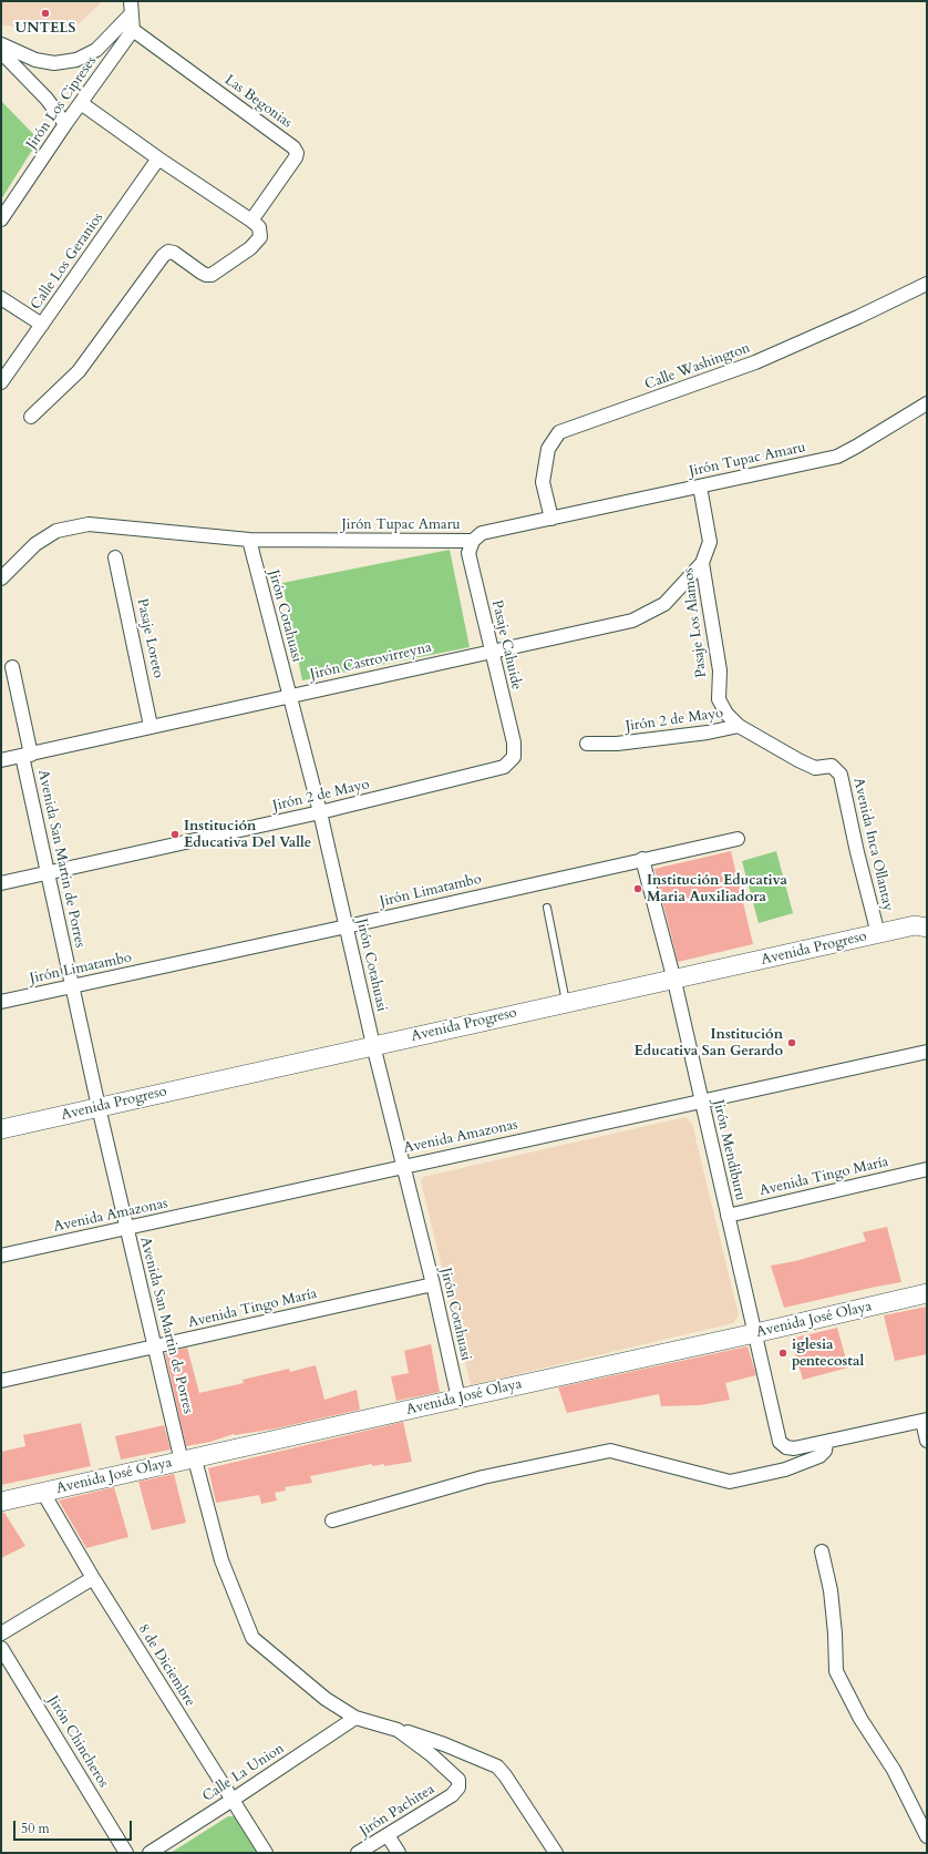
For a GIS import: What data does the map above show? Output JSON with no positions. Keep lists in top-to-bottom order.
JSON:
{
  "streets": {
    "street": [
      "Las Begonias",
      "Jirón Los Cipreses",
      "Calle Los Geranios",
      "Calle Washington",
      "Jirón Tupac Amaru",
      "Jirón Cotahuasi",
      "Pasaje Los Alamos",
      "Pasaje Loreto",
      "Pasaje Cahuide",
      "Jirón Castrovirreyna",
      "Jirón 2 de Mayo",
      "Avenida Inca Ollantay",
      "Avenida San Martin de Porres",
      "Jirón Limatambo",
      "Avenida Progreso",
      "Avenida Amazonas",
      "Jirón Mendiburu",
      "Avenida Tingo María",
      "Avenida José Olaya",
      "8 de Diciembre",
      "Jirón Chincheros",
      "Calle La Union",
      "Jirón Pachitea"
    ]
  },
  "crossings": [
    ["Las Begonias", "Jirón Los Cipreses"],
    ["Calle Washington", "Jirón Tupac Amaru"],
    ["Jirón Tupac Amaru", "Jirón Cotahuasi"],
    ["Jirón Tupac Amaru", "Pasaje Los Alamos"],
    ["Jirón Tupac Amaru", "Pasaje Cahuide"],
    ["Jirón Cotahuasi", "Jirón Castrovirreyna"],
    ["Jirón Cotahuasi", "Jirón 2 de Mayo"],
    ["Jirón Cotahuasi", "Jirón Limatambo"],
    ["Jirón Cotahuasi", "Avenida Progreso"],
    ["Jirón Cotahuasi", "Avenida Amazonas"],
    ["Jirón Cotahuasi", "Avenida Tingo María"],
    ["Jirón Cotahuasi", "Avenida José Olaya"],
    ["Pasaje Los Alamos", "Jirón Castrovirreyna"],
    ["Pasaje Los Alamos", "Jirón 2 de Mayo"],
    ["Pasaje Los Alamos", "Avenida Inca Ollantay"],
    ["Pasaje Loreto", "Jirón Castrovirreyna"],
    ["Pasaje Cahuide", "Jirón Castrovirreyna"],
    ["Pasaje Cahuide", "Jirón 2 de Mayo"],
    ["Jirón Castrovirreyna", "Avenida San Martin de Porres"],
    ["Jirón 2 de Mayo", "Avenida San Martin de Porres"],
    ["Avenida Inca Ollantay", "Avenida Progreso"],
    ["Avenida San Martin de Porres", "Jirón Limatambo"],
    ["Avenida San Martin de Porres", "Avenida Progreso"],
    ["Avenida San Martin de Porres", "Avenida Amazonas"],
    ["Avenida San Martin de Porres", "Avenida Tingo María"],
    ["Avenida San Martin de Porres", "Avenida José Olaya"],
    ["Avenida San Martin de Porres", "Calle La Union"],
    ["Avenida San Martin de Porres", "Jirón Pachitea"],
    ["Jirón Limatambo", "Jirón Mendiburu"],
    ["Avenida Progreso", "Jirón Mendiburu"],
    ["Avenida Amazonas", "Jirón Mendiburu"],
    ["Jirón Mendiburu", "Avenida Tingo María"],
    ["Jirón Mendiburu", "Avenida José Olaya"],
    ["Avenida José Olaya", "8 de Diciembre"],
    ["8 de Diciembre", "Calle La Union"]
  ],
  "places": [
    "UNTELS",
    "Institución Educativa Del Valle",
    "Institución Educativa Maria Auxiliadora",
    "Institución Educativa San Gerardo",
    "iglesia pentecostal"
  ],
  "scale_bar": "50 m"
}
